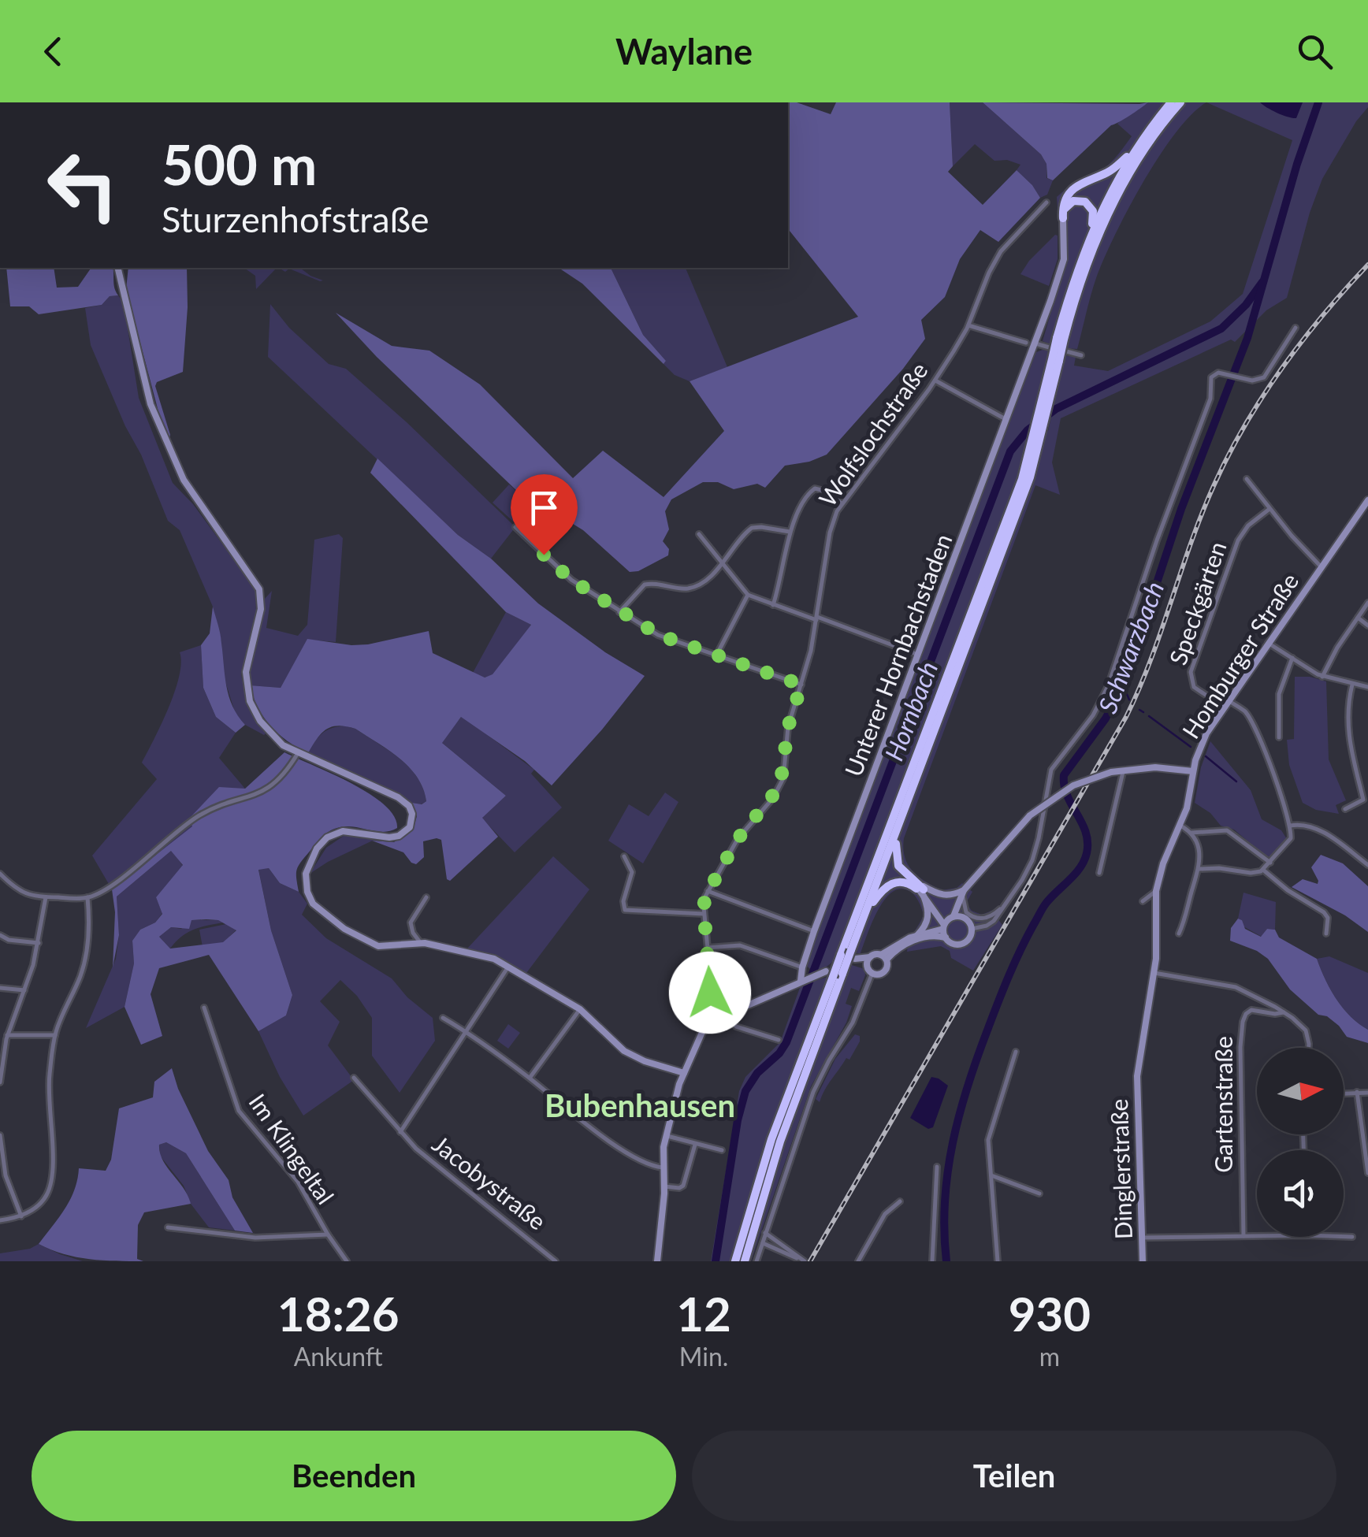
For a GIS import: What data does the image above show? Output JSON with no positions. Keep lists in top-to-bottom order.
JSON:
{
  "streets": {
    "street": [
      "Wolfslochstraße",
      "Speckgärten",
      "Unterer Hornbachstaden",
      "Homburger Straße",
      "Gartenstraße",
      "Im Klingeltal",
      "Dinglerstraße",
      "Jacobystraße"
    ]
  },
  "crossings": [
    ["Speckgärten", "Homburger Straße"],
    ["Homburger Straße", "Dinglerstraße"]
  ],
  "districts": ["Bubenhausen"],
  "water": ["Schwarzbach", "Hornbach"],
  "north": "right",
  "page": {
    "header": "Waylane",
    "turn": ["500 m", "Sturzenhofstraße"],
    "eta": [
      "18:26",
      "Ankunft",
      "12",
      "Min.",
      "930",
      "m"
    ],
    "buttons": ["Beenden", "Teilen"]
  }
}
